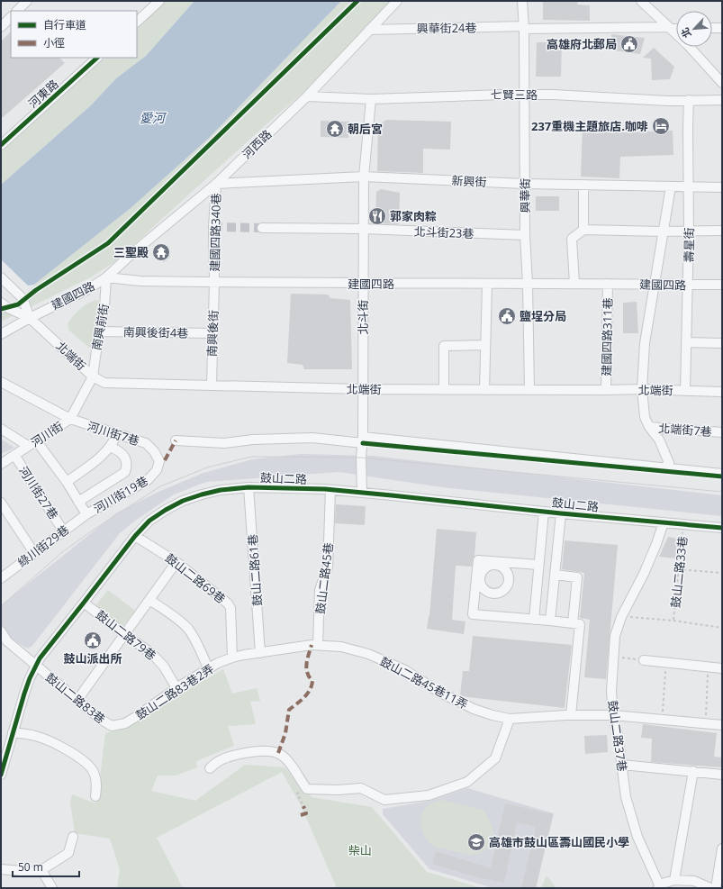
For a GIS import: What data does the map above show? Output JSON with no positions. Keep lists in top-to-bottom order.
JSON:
{
  "streets": {
    "street": [
      "興華街24巷",
      "河東路",
      "七賢三路",
      "河西路",
      "新興街",
      "興華街",
      "建國四路340巷",
      "北斗街23巷",
      "壽星街",
      "建國四路",
      "北斗街",
      "南興前街",
      "南興後街4巷",
      "南興後街",
      "建國四路311巷",
      "北端街",
      "北端街7巷",
      "河川街7巷",
      "河川街",
      "鼓山二路",
      "河川街27巷",
      "河川街19巷",
      "綠川街29巷",
      "鼓山二路61巷",
      "鼓山二路69巷",
      "鼓山二路45巷",
      "鼓山二路79巷",
      "鼓山二路45巷11弄",
      "鼓山二路83巷2弄",
      "鼓山二路83巷",
      "鼓山二路37巷"
    ],
    "path": ["鼓山二路33巷"]
  },
  "crossings": [
    ["興華街24巷", "河西路"],
    ["興華街24巷", "興華街"],
    ["七賢三路", "河西路"],
    ["七賢三路", "興華街"],
    ["七賢三路", "壽星街"],
    ["七賢三路", "北斗街"],
    ["河西路", "新興街"],
    ["河西路", "建國四路340巷"],
    ["河西路", "建國四路"],
    ["河西路", "南興前街"],
    ["新興街", "興華街"],
    ["新興街", "建國四路340巷"],
    ["新興街", "壽星街"],
    ["新興街", "北斗街"],
    ["興華街", "北斗街23巷"],
    ["興華街", "建國四路"],
    ["興華街", "北端街"],
    ["建國四路340巷", "建國四路"],
    ["建國四路340巷", "南興後街"],
    ["北斗街23巷", "北斗街"],
    ["壽星街", "建國四路"],
    ["壽星街", "北端街"],
    ["建國四路", "北斗街"],
    ["建國四路", "南興前街"],
    ["建國四路", "南興後街"],
    ["建國四路", "建國四路311巷"],
    ["建國四路", "北端街"],
    ["北斗街", "北端街"],
    ["北斗街", "鼓山二路"],
    ["南興前街", "南興後街4巷"],
    ["南興前街", "北端街"],
    ["南興前街", "河川街"],
    ["南興後街4巷", "南興後街"],
    ["南興後街", "北端街"],
    ["建國四路311巷", "北端街"],
    ["北端街", "河川街"],
    ["河川街7巷", "河川街"],
    ["河川街7巷", "河川街19巷"],
    ["河川街", "河川街27巷"],
    ["河川街", "河川街19巷"],
    ["鼓山二路", "鼓山二路61巷"],
    ["鼓山二路", "鼓山二路33巷"],
    ["鼓山二路", "鼓山二路69巷"],
    ["鼓山二路", "鼓山二路45巷"],
    ["鼓山二路", "鼓山二路79巷"],
    ["鼓山二路", "鼓山二路83巷"],
    ["鼓山二路", "鼓山二路37巷"],
    ["河川街27巷", "綠川街29巷"],
    ["河川街19巷", "綠川街29巷"],
    ["鼓山二路61巷", "鼓山二路83巷2弄"],
    ["鼓山二路69巷", "鼓山二路83巷2弄"],
    ["鼓山二路45巷", "鼓山二路45巷11弄"],
    ["鼓山二路45巷", "鼓山二路83巷2弄"],
    ["鼓山二路79巷", "鼓山二路83巷2弄"],
    ["鼓山二路45巷11弄", "鼓山二路83巷2弄"],
    ["鼓山二路45巷11弄", "鼓山二路37巷"],
    ["鼓山二路83巷2弄", "鼓山二路83巷"]
  ],
  "water": ["愛河"],
  "parks": ["柴山"],
  "places": {
    "public building": ["高雄府北郵局", "鹽埕分局", "鼓山派出所"],
    "hotel": ["237重機主題旅店.咖啡"],
    "temple": ["朝后宮", "三聖殿"],
    "restaurant": ["郭家肉粽"],
    "school or university": ["高雄市鼓山區壽山國民小學"]
  },
  "legend": ["自行車道", "小徑"],
  "scale_bar": "50 m",
  "north": "bottom left"
}
